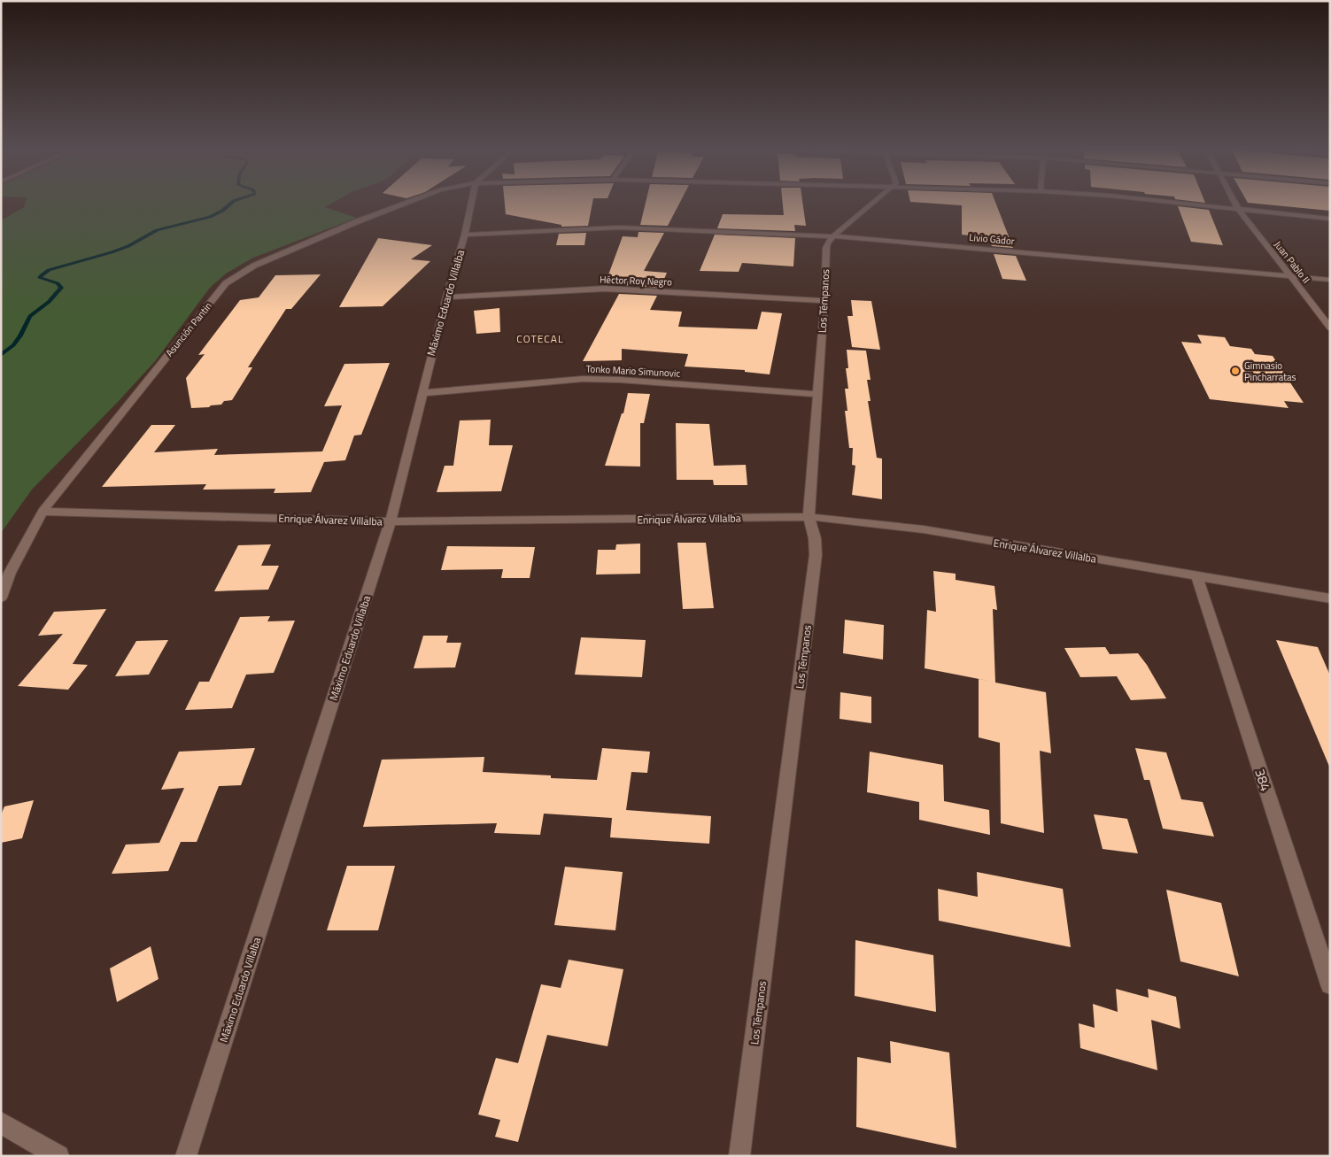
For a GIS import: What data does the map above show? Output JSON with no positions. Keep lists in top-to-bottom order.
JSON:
{
  "streets": {
    "street": [
      "Livio Gádor",
      "Juan Pablo II",
      "Héctor Roy Negro",
      "Los Témpanos",
      "Máximo Eduardo Villalba",
      "Asunción Pantin",
      "Tonko Mario Simunovic",
      "Enrique Álvarez Villalba",
      "384"
    ]
  },
  "crossings": [
    ["Livio Gádor", "Juan Pablo II"],
    ["Livio Gádor", "Los Témpanos"],
    ["Livio Gádor", "Máximo Eduardo Villalba"],
    ["Héctor Roy Negro", "Los Témpanos"],
    ["Héctor Roy Negro", "Máximo Eduardo Villalba"],
    ["Los Témpanos", "Tonko Mario Simunovic"],
    ["Los Témpanos", "Enrique Álvarez Villalba"],
    ["Máximo Eduardo Villalba", "Tonko Mario Simunovic"],
    ["Máximo Eduardo Villalba", "Enrique Álvarez Villalba"],
    ["Asunción Pantin", "Enrique Álvarez Villalba"],
    ["Enrique Álvarez Villalba", "384"]
  ],
  "districts": ["COTECAL"],
  "places": ["Gimnasio Pincharratas"]
}
